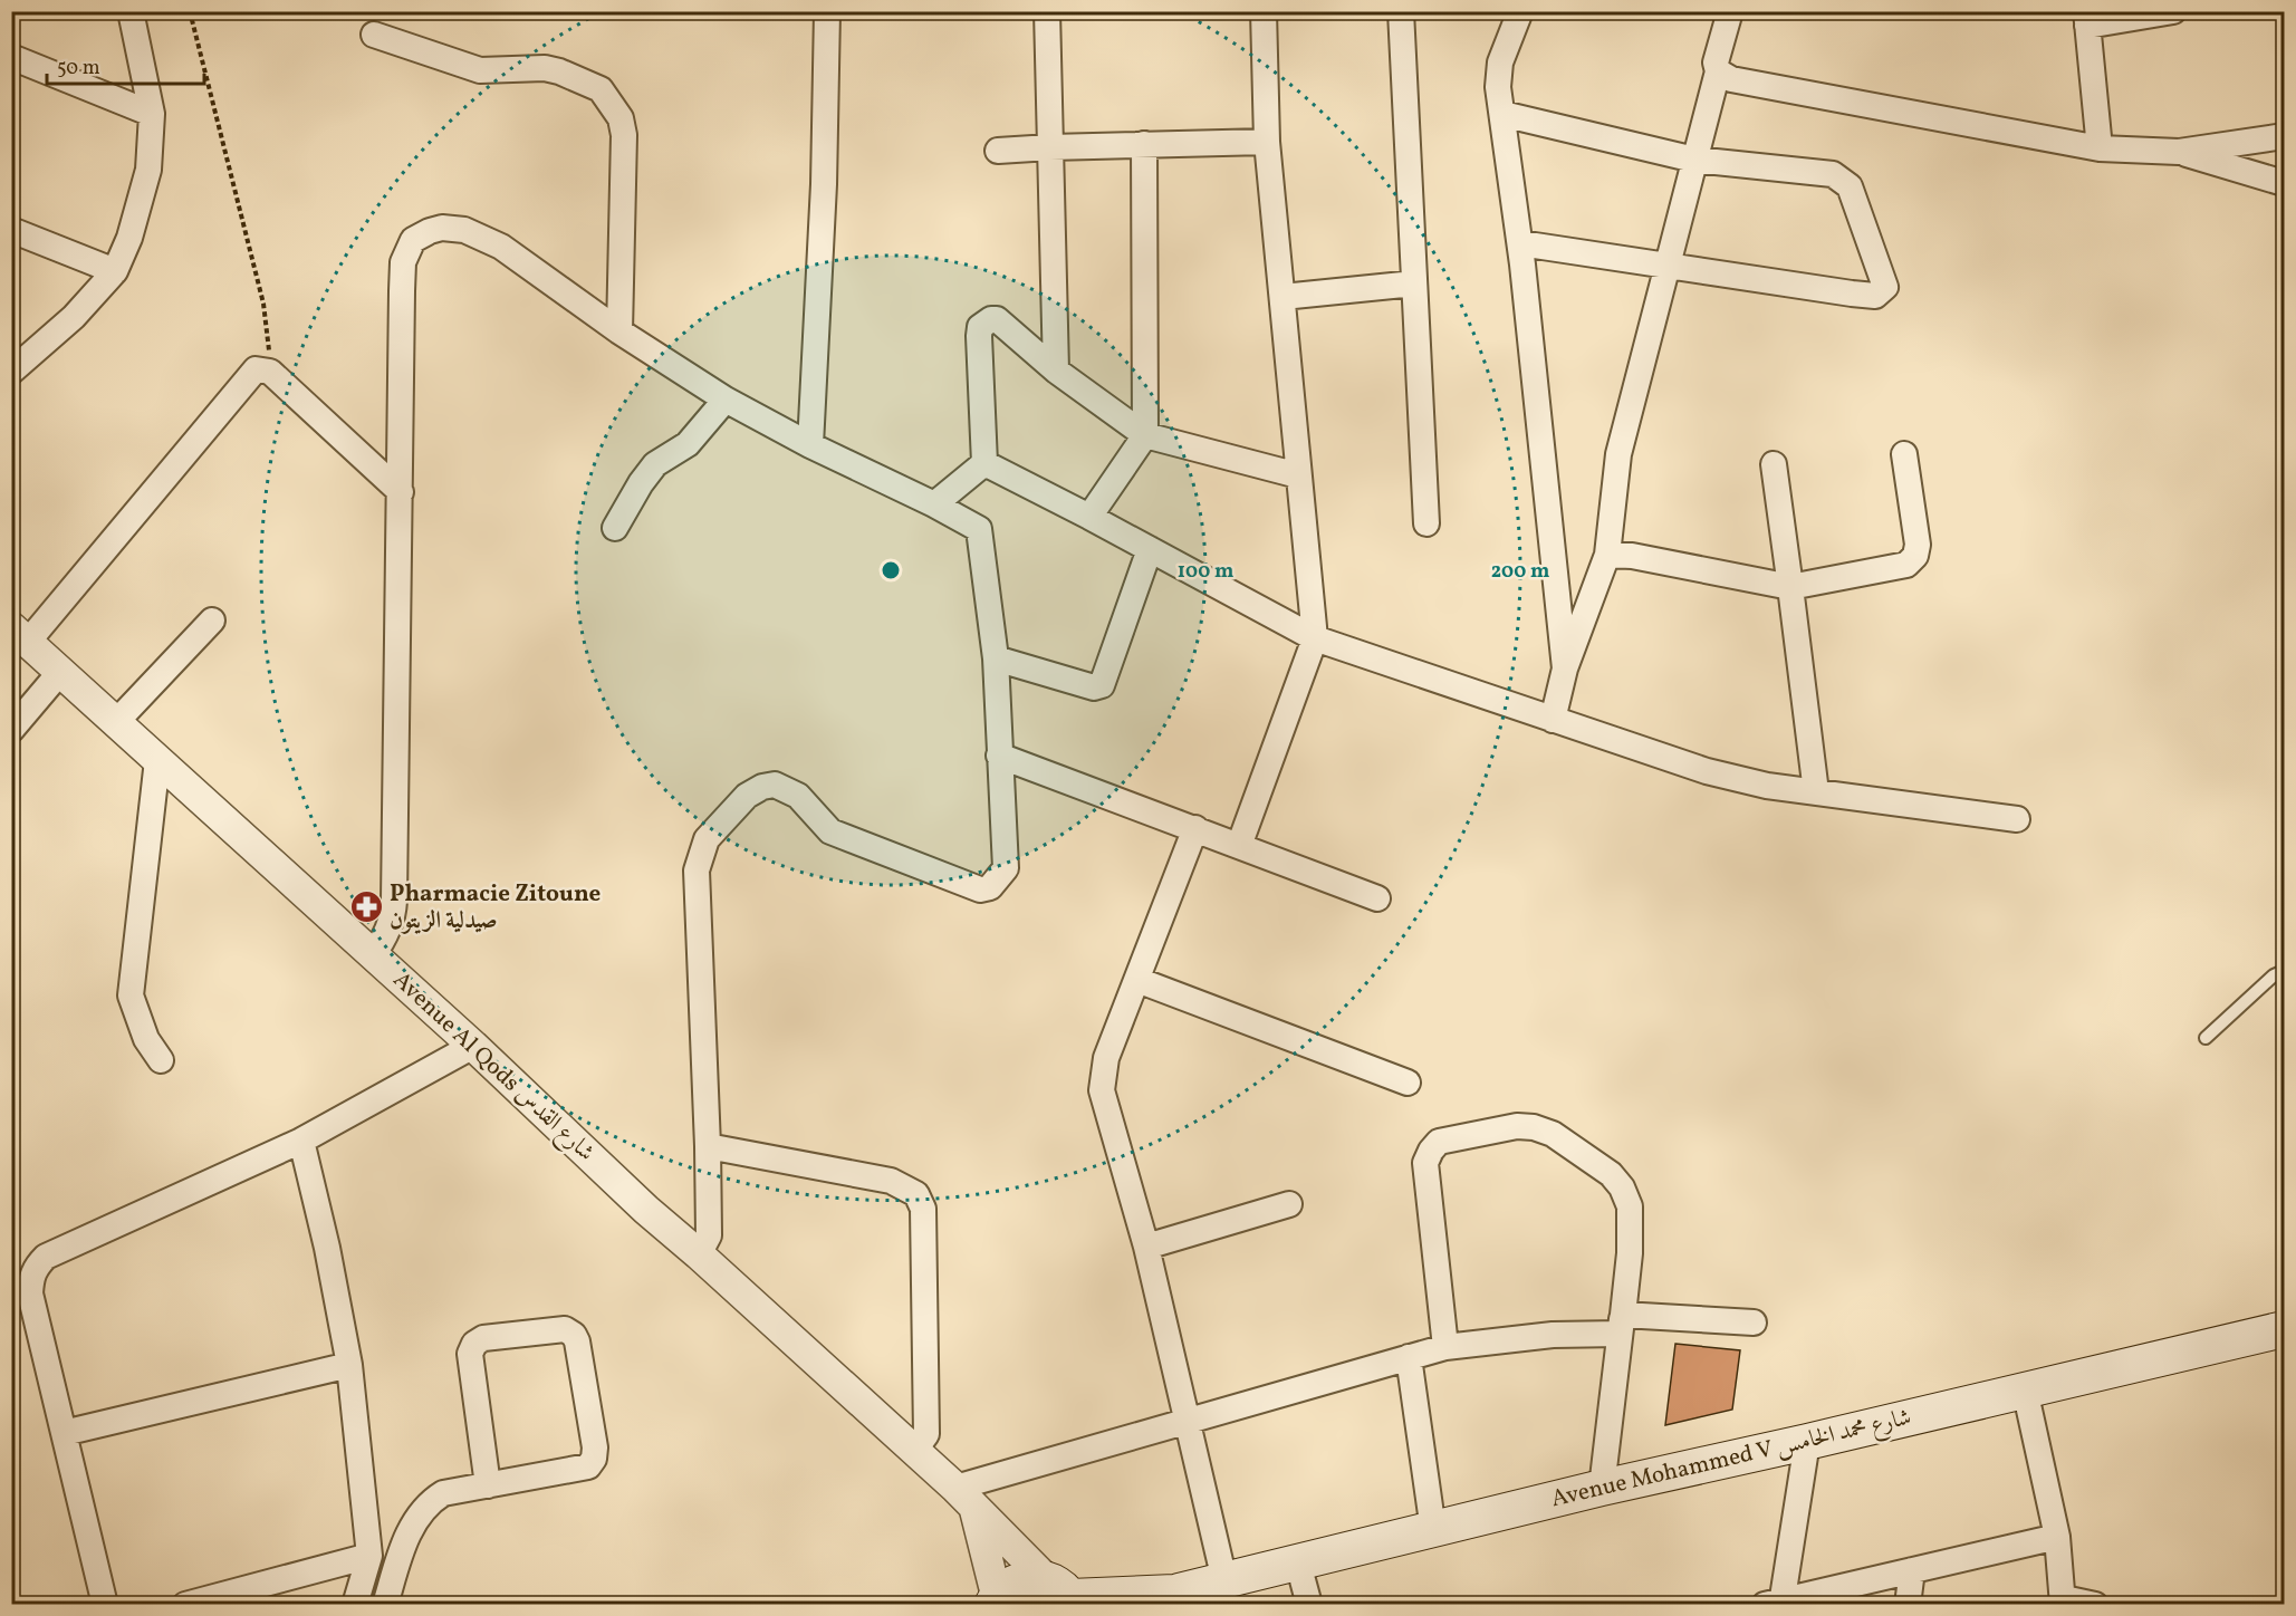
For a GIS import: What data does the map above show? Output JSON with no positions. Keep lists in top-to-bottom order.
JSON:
{
  "streets": {
    "main road": ["Avenue Mohammed V شارع محمد الخامس"],
    "street": ["Avenue Al Qods شارع القدس"]
  },
  "crossings": [
    ["Avenue Al Qods شارع القدس", "Avenue Mohammed V شارع محمد الخامس"]
  ],
  "places": {
    "pharmacy": ["Pharmacie Zitoune صيدلية الزيتون"]
  },
  "scale_bar": "50 m",
  "rings": ["100 m", "200 m"]
}
